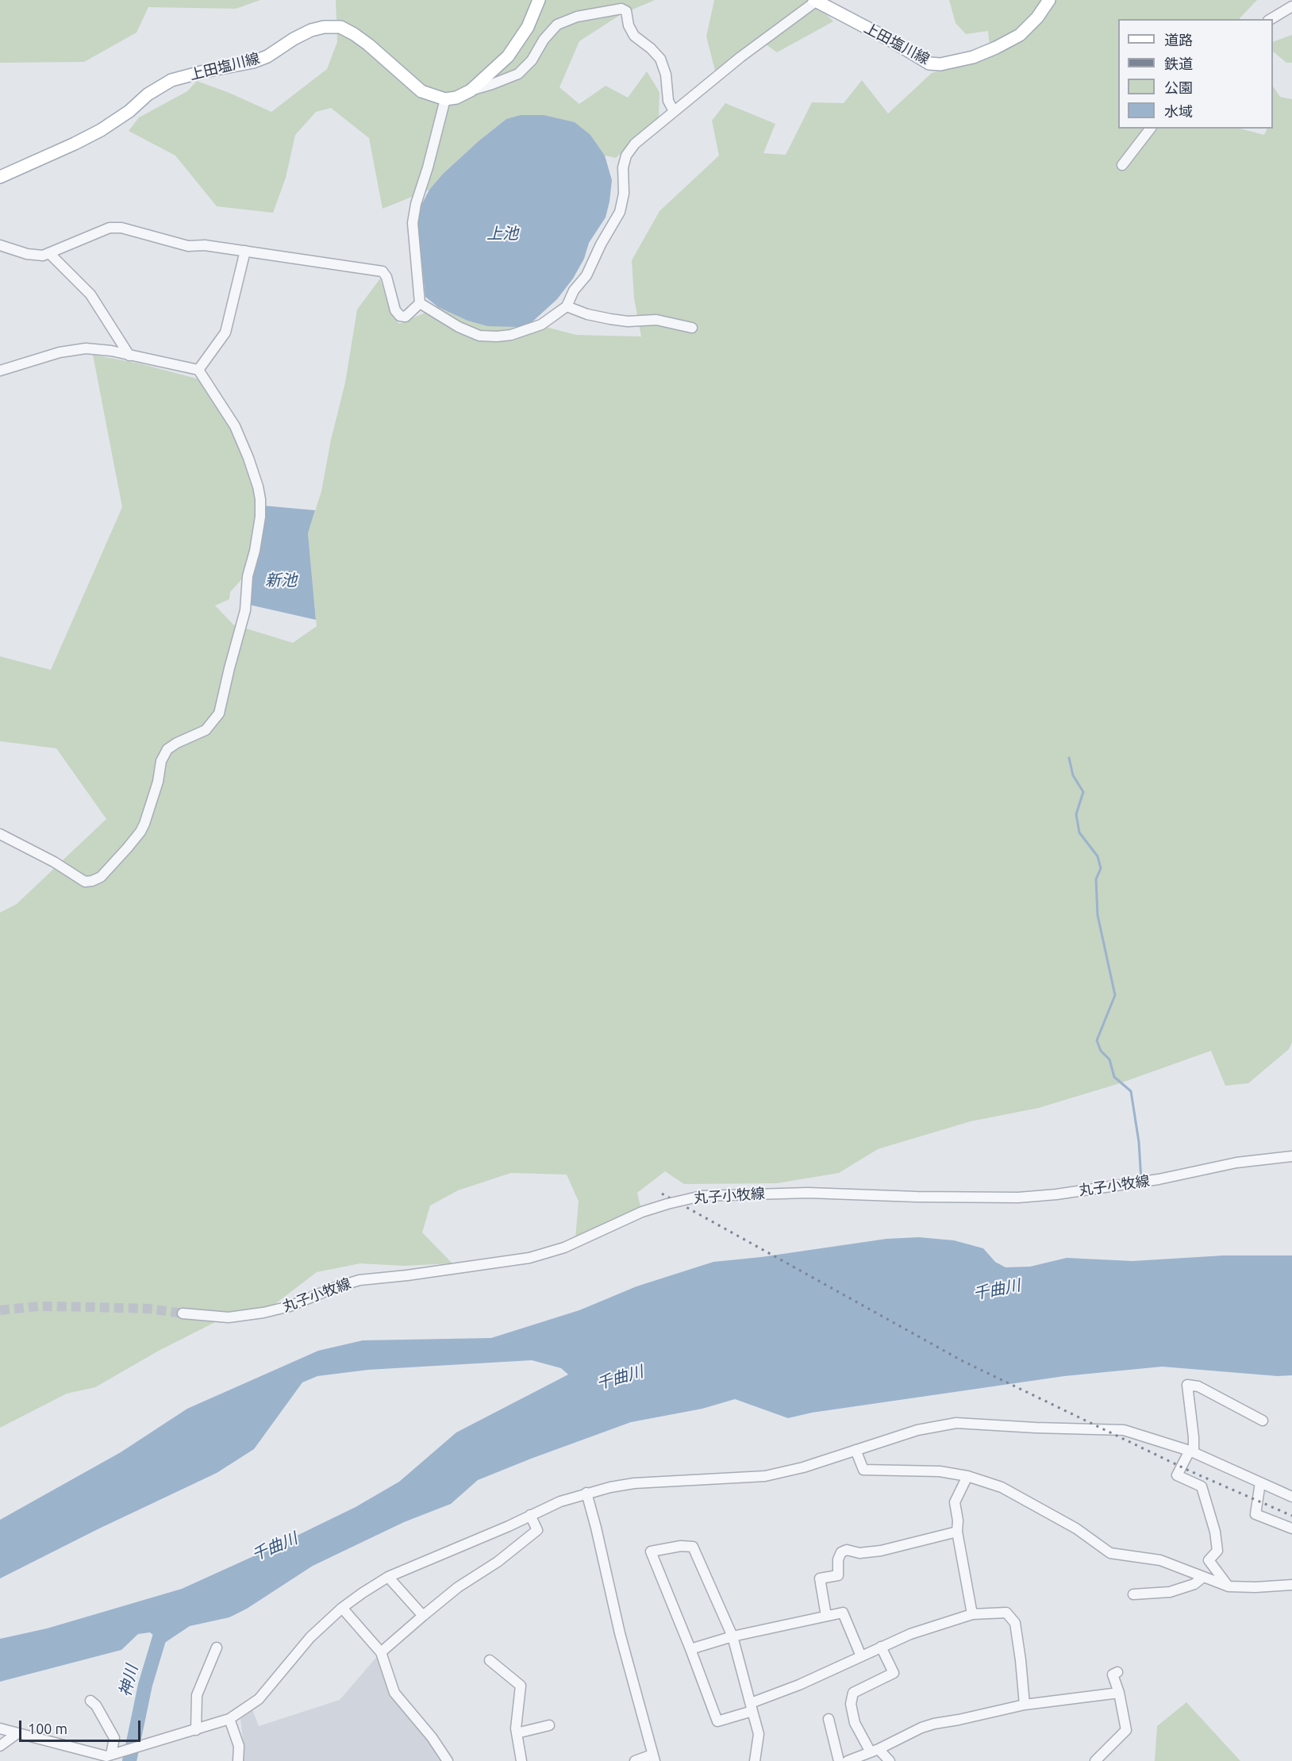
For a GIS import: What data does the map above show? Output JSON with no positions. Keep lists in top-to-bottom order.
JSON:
{
  "streets": {
    "main road": ["上田塩川線"],
    "street": ["丸子小牧線"]
  },
  "water": [
    "上池",
    "新池",
    "千曲川",
    "神川"
  ],
  "legend": [
    "道路",
    "鉄道",
    "公園",
    "水域"
  ],
  "scale_bar": "100 m"
}
